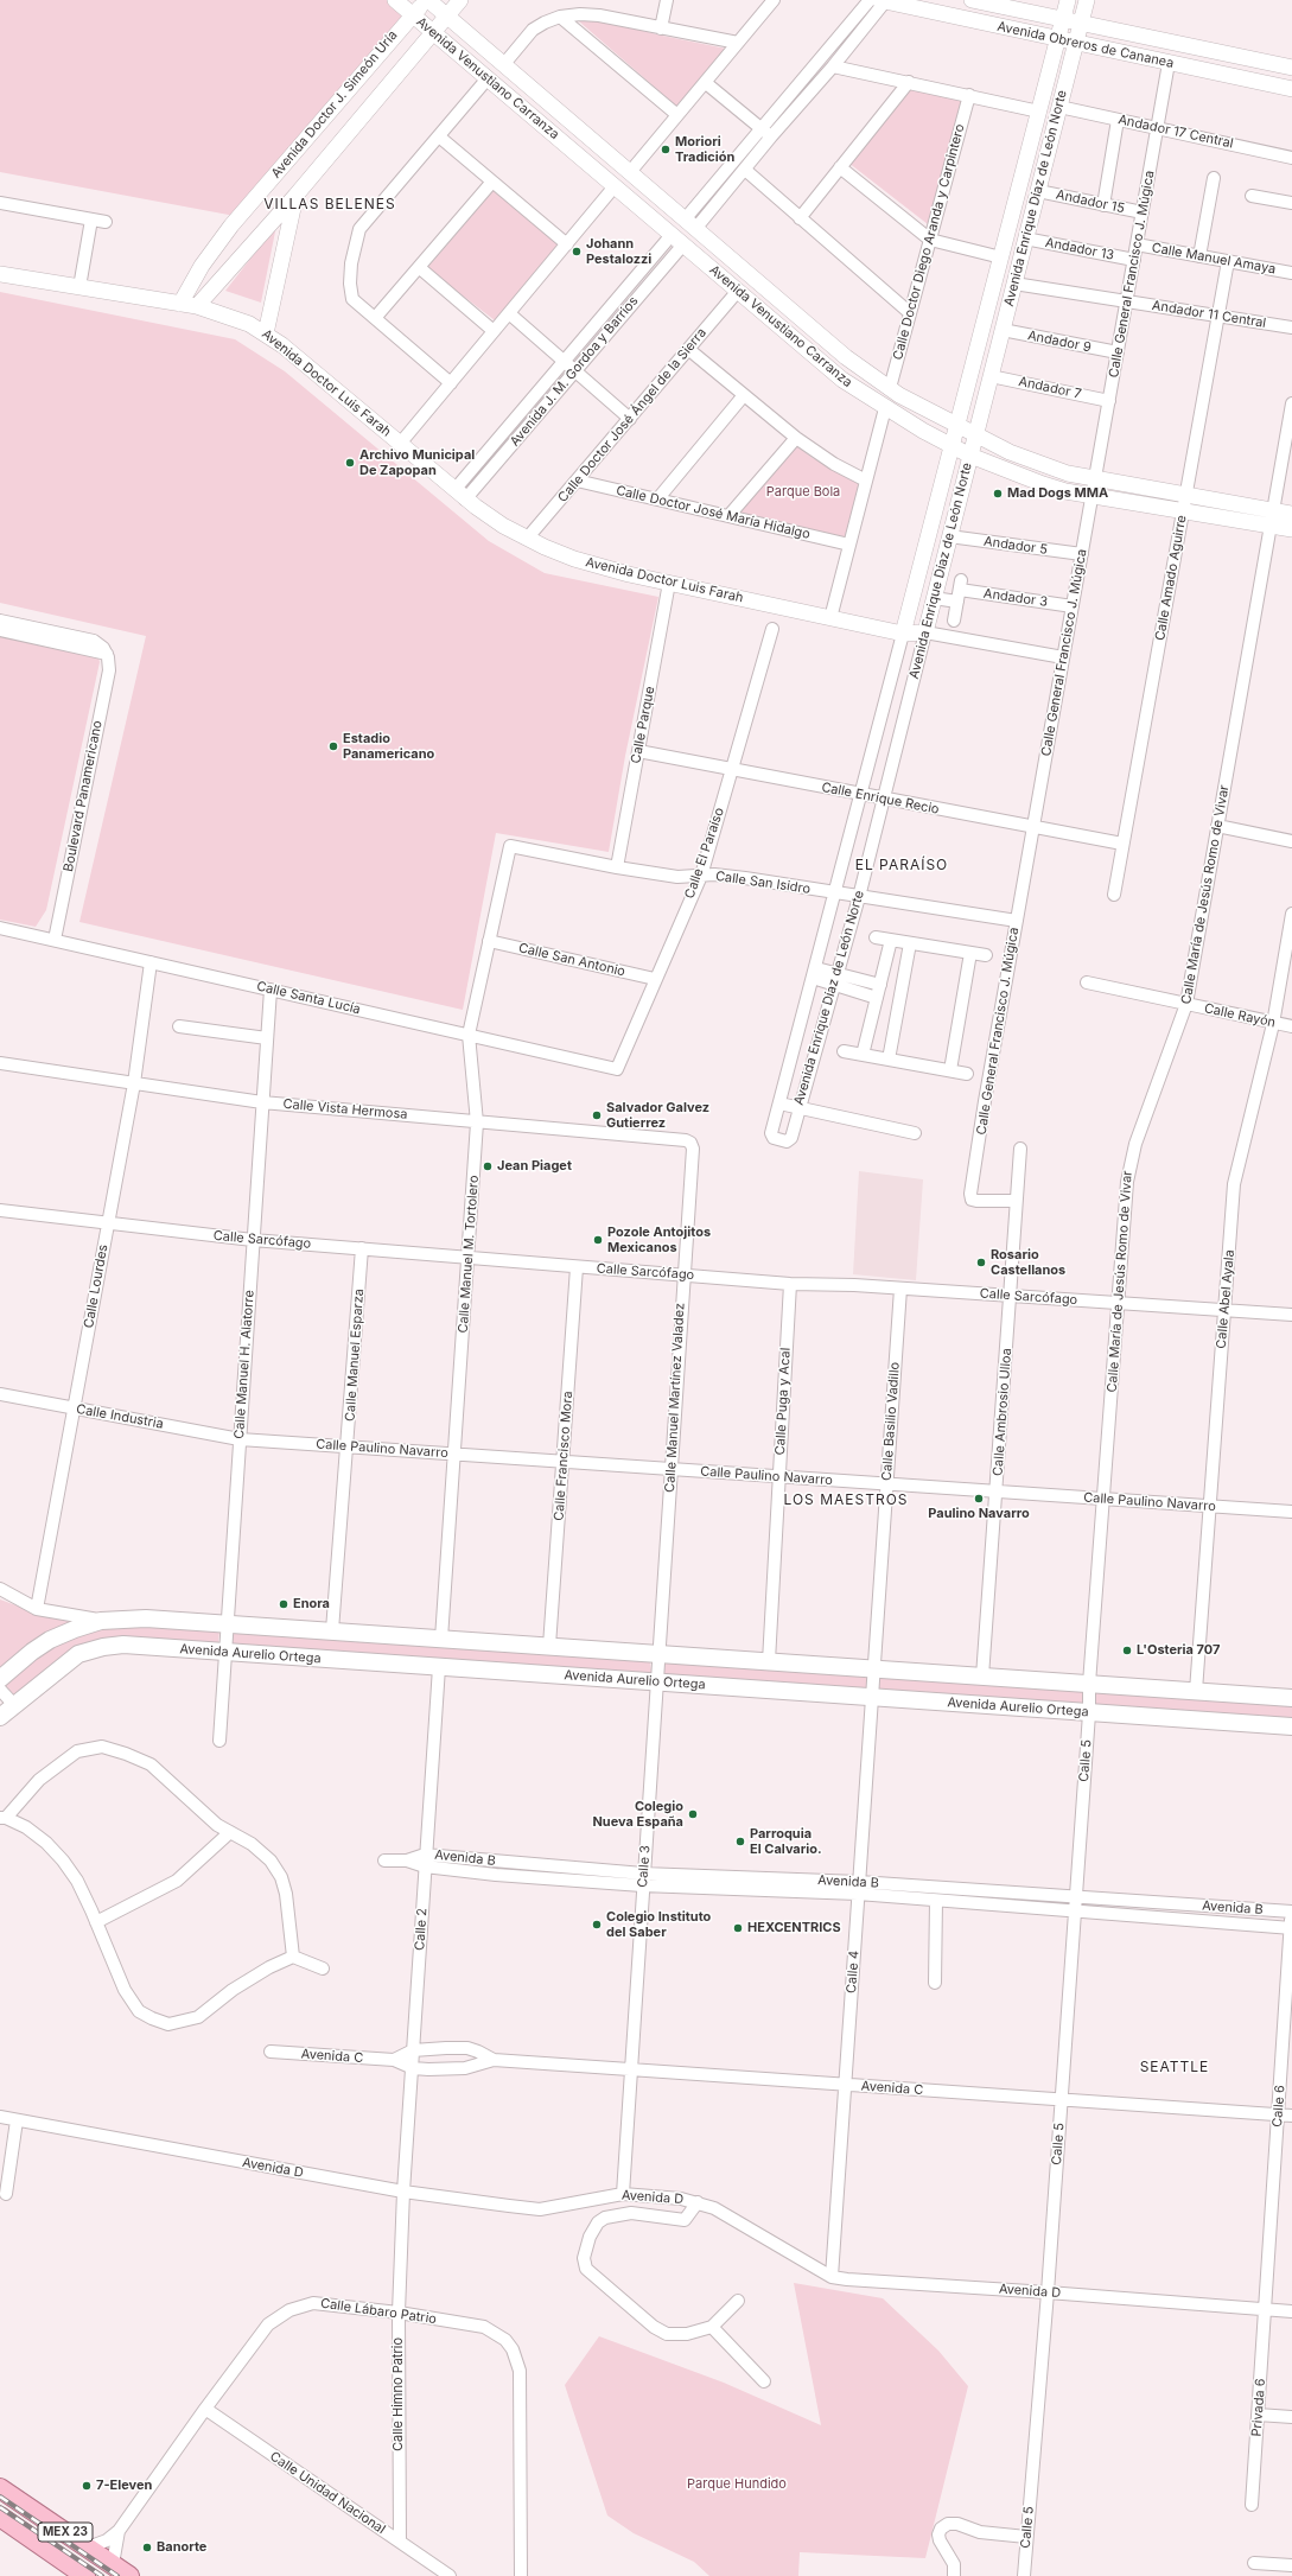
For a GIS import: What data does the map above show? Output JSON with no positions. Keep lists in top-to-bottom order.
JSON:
{
  "streets": {
    "main road": ["Avenida Aurelio Ortega", "MEX 23"],
    "street": [
      "Avenida Obreros de Cananea",
      "Avenida Venustiano Carranza",
      "Avenida Doctor J. Simeón Uría",
      "Andador 17 Central",
      "Avenida Enrique Díaz de León Norte",
      "Andador 15",
      "Calle Doctor Diego Aranda y Carpintero",
      "Andador 13",
      "Calle Manuel Amaya",
      "Calle General Francisco J. Múgica",
      "Andador 11 Central",
      "Andador 9",
      "Avenida J. M. Gordoa y Barrios",
      "Avenida Doctor Luis Farah",
      "Andador 7",
      "Calle Doctor José Ángel de la Sierra",
      "Calle Doctor José María Hidalgo",
      "Andador 5",
      "Calle Amado Aguirre",
      "Andador 3",
      "Calle Parque",
      "Boulevard Panamericano",
      "Calle Enrique Recio",
      "Calle El Paraíso",
      "Calle San Isidro",
      "Calle María de Jesús Romo de Vivar",
      "Calle San Antonio",
      "Calle Santa Lucía",
      "Calle Rayón",
      "Calle Vista Hermosa",
      "Calle Sarcófago",
      "Calle Manuel M. Tortolero",
      "Calle Lourdes",
      "Calle Abel Ayala",
      "Calle Manuel Esparza",
      "Calle Manuel H. Alatorre",
      "Calle Manuel Martínez Valadez",
      "Calle Puga y Acal",
      "Calle Ambrosio Ulloa",
      "Calle Industria",
      "Calle Basilio Vadillo",
      "Calle Paulino Navarro",
      "Calle Francisco Mora",
      "Calle 5",
      "Avenida B",
      "Calle 3",
      "Calle 2",
      "Calle 4",
      "Avenida C",
      "Calle 6",
      "Avenida D",
      "Calle Lábaro Patrio",
      "Calle Himno Patrio",
      "Privada 6",
      "Calle Unidad Nacional"
    ]
  },
  "crossings": [
    ["Avenida Obreros de Cananea", "Avenida Enrique Díaz de León Norte"],
    ["Avenida Obreros de Cananea", "Calle General Francisco J. Múgica"],
    ["Avenida Venustiano Carranza", "Avenida Doctor J. Simeón Uría"],
    ["Avenida Venustiano Carranza", "Avenida Enrique Díaz de León Norte"],
    ["Avenida Venustiano Carranza", "Calle Doctor Diego Aranda y Carpintero"],
    ["Avenida Venustiano Carranza", "Calle General Francisco J. Múgica"],
    ["Avenida Venustiano Carranza", "Avenida J. M. Gordoa y Barrios"],
    ["Avenida Venustiano Carranza", "Calle Doctor José Ángel de la Sierra"],
    ["Avenida Venustiano Carranza", "Calle Amado Aguirre"],
    ["Avenida Venustiano Carranza", "Calle María de Jesús Romo de Vivar"],
    ["Avenida Doctor J. Simeón Uría", "Avenida Doctor Luis Farah"],
    ["Andador 17 Central", "Avenida Enrique Díaz de León Norte"],
    ["Andador 17 Central", "Calle General Francisco J. Múgica"],
    ["Avenida Enrique Díaz de León Norte", "Andador 15"],
    ["Avenida Enrique Díaz de León Norte", "Andador 13"],
    ["Avenida Enrique Díaz de León Norte", "Andador 11 Central"],
    ["Avenida Enrique Díaz de León Norte", "Andador 9"],
    ["Avenida Enrique Díaz de León Norte", "Avenida Doctor Luis Farah"],
    ["Avenida Enrique Díaz de León Norte", "Andador 7"],
    ["Avenida Enrique Díaz de León Norte", "Andador 5"],
    ["Avenida Enrique Díaz de León Norte", "Andador 3"],
    ["Avenida Enrique Díaz de León Norte", "Calle Enrique Recio"],
    ["Avenida Enrique Díaz de León Norte", "Calle San Isidro"],
    ["Andador 15", "Calle General Francisco J. Múgica"],
    ["Andador 13", "Calle General Francisco J. Múgica"],
    ["Calle Manuel Amaya", "Calle General Francisco J. Múgica"],
    ["Calle Manuel Amaya", "Calle Amado Aguirre"],
    ["Calle General Francisco J. Múgica", "Andador 11 Central"],
    ["Calle General Francisco J. Múgica", "Andador 9"],
    ["Calle General Francisco J. Múgica", "Andador 7"],
    ["Calle General Francisco J. Múgica", "Andador 5"],
    ["Calle General Francisco J. Múgica", "Andador 3"],
    ["Calle General Francisco J. Múgica", "Calle Enrique Recio"],
    ["Calle General Francisco J. Múgica", "Calle San Isidro"],
    ["Calle General Francisco J. Múgica", "Calle Ambrosio Ulloa"],
    ["Andador 11 Central", "Calle Amado Aguirre"],
    ["Avenida J. M. Gordoa y Barrios", "Avenida Doctor Luis Farah"],
    ["Avenida Doctor Luis Farah", "Calle Doctor José Ángel de la Sierra"],
    ["Avenida Doctor Luis Farah", "Calle Parque"],
    ["Calle Doctor José Ángel de la Sierra", "Calle Doctor José María Hidalgo"],
    ["Calle Amado Aguirre", "Calle Enrique Recio"],
    ["Calle Parque", "Calle Enrique Recio"],
    ["Calle Parque", "Calle San Isidro"],
    ["Boulevard Panamericano", "Calle Santa Lucía"],
    ["Calle Enrique Recio", "Calle El Paraíso"],
    ["Calle El Paraíso", "Calle San Isidro"],
    ["Calle El Paraíso", "Calle San Antonio"],
    ["Calle El Paraíso", "Calle Santa Lucía"],
    ["Calle San Isidro", "Calle Manuel M. Tortolero"],
    ["Calle María de Jesús Romo de Vivar", "Calle Rayón"],
    ["Calle María de Jesús Romo de Vivar", "Calle Sarcófago"],
    ["Calle María de Jesús Romo de Vivar", "Calle Paulino Navarro"],
    ["Calle María de Jesús Romo de Vivar", "Calle 5"],
    ["Calle San Antonio", "Calle Manuel M. Tortolero"],
    ["Calle Santa Lucía", "Calle Manuel M. Tortolero"],
    ["Calle Santa Lucía", "Calle Lourdes"],
    ["Calle Santa Lucía", "Calle Manuel H. Alatorre"],
    ["Calle Rayón", "Calle Abel Ayala"],
    ["Calle Vista Hermosa", "Calle Manuel M. Tortolero"],
    ["Calle Vista Hermosa", "Calle Lourdes"],
    ["Calle Vista Hermosa", "Calle Manuel H. Alatorre"],
    ["Calle Vista Hermosa", "Calle Manuel Martínez Valadez"],
    ["Calle Sarcófago", "Calle Manuel M. Tortolero"],
    ["Calle Sarcófago", "Calle Lourdes"],
    ["Calle Sarcófago", "Calle Abel Ayala"],
    ["Calle Sarcófago", "Calle Manuel Esparza"],
    ["Calle Sarcófago", "Calle Manuel H. Alatorre"],
    ["Calle Sarcófago", "Calle Manuel Martínez Valadez"],
    ["Calle Sarcófago", "Calle Puga y Acal"],
    ["Calle Sarcófago", "Calle Ambrosio Ulloa"],
    ["Calle Sarcófago", "Calle Basilio Vadillo"],
    ["Calle Sarcófago", "Calle Francisco Mora"],
    ["Calle Manuel M. Tortolero", "Calle Paulino Navarro"],
    ["Calle Lourdes", "Calle Industria"],
    ["Calle Abel Ayala", "Calle Paulino Navarro"],
    ["Calle Manuel Esparza", "Calle Paulino Navarro"],
    ["Calle Manuel H. Alatorre", "Calle Industria"],
    ["Calle Manuel H. Alatorre", "Calle Paulino Navarro"],
    ["Calle Manuel H. Alatorre", "Avenida Aurelio Ortega"],
    ["Calle Manuel Martínez Valadez", "Calle Paulino Navarro"],
    ["Calle Manuel Martínez Valadez", "Calle 3"],
    ["Calle Puga y Acal", "Calle Paulino Navarro"],
    ["Calle Ambrosio Ulloa", "Calle Paulino Navarro"],
    ["Calle Industria", "Calle Paulino Navarro"],
    ["Calle Basilio Vadillo", "Calle Paulino Navarro"],
    ["Calle Basilio Vadillo", "Calle 4"],
    ["Calle Paulino Navarro", "Calle Francisco Mora"],
    ["Avenida Aurelio Ortega", "Calle 5"],
    ["Avenida Aurelio Ortega", "Calle 3"],
    ["Avenida Aurelio Ortega", "Calle 2"],
    ["Avenida Aurelio Ortega", "Calle 4"],
    ["Calle 5", "Avenida B"],
    ["Calle 5", "Avenida C"],
    ["Calle 5", "Avenida D"],
    ["Avenida B", "Calle 3"],
    ["Avenida B", "Calle 2"],
    ["Avenida B", "Calle 4"],
    ["Avenida B", "Calle 6"],
    ["Calle 3", "Avenida C"],
    ["Calle 3", "Avenida D"],
    ["Calle 2", "Avenida C"],
    ["Calle 2", "Avenida D"],
    ["Calle 2", "Calle Himno Patrio"],
    ["Calle 4", "Avenida C"],
    ["Calle 4", "Avenida D"],
    ["Avenida C", "Calle 6"],
    ["Calle 6", "Avenida D"],
    ["Calle 6", "Privada 6"],
    ["Avenida D", "Calle Himno Patrio"],
    ["Avenida D", "Privada 6"],
    ["Calle Lábaro Patrio", "Calle Himno Patrio"],
    ["Calle Lábaro Patrio", "Calle Unidad Nacional"],
    ["Calle Lábaro Patrio", "MEX 23"],
    ["Calle Himno Patrio", "Calle Unidad Nacional"]
  ],
  "districts": [
    "VILLAS BELENES",
    "EL PARAÍSO",
    "LOS MAESTROS",
    "SEATTLE"
  ],
  "parks": ["Parque Bola", "Parque Hundido"],
  "places": [
    "Moriori Tradición",
    "Johann Pestalozzi",
    "Archivo Municipal De Zapopan",
    "Mad Dogs MMA",
    "Estadio Panamericano",
    "Salvador Galvez Gutierrez",
    "Jean Piaget",
    "Pozole Antojitos Mexicanos",
    "Rosario Castellanos",
    "Paulino Navarro",
    "Enora",
    "L'Osteria 707",
    "Colegio Nueva España",
    "Parroquia El Calvario.",
    "Colegio Instituto del Saber",
    "HEXCENTRICS",
    "7-Eleven",
    "Banorte"
  ]
}
